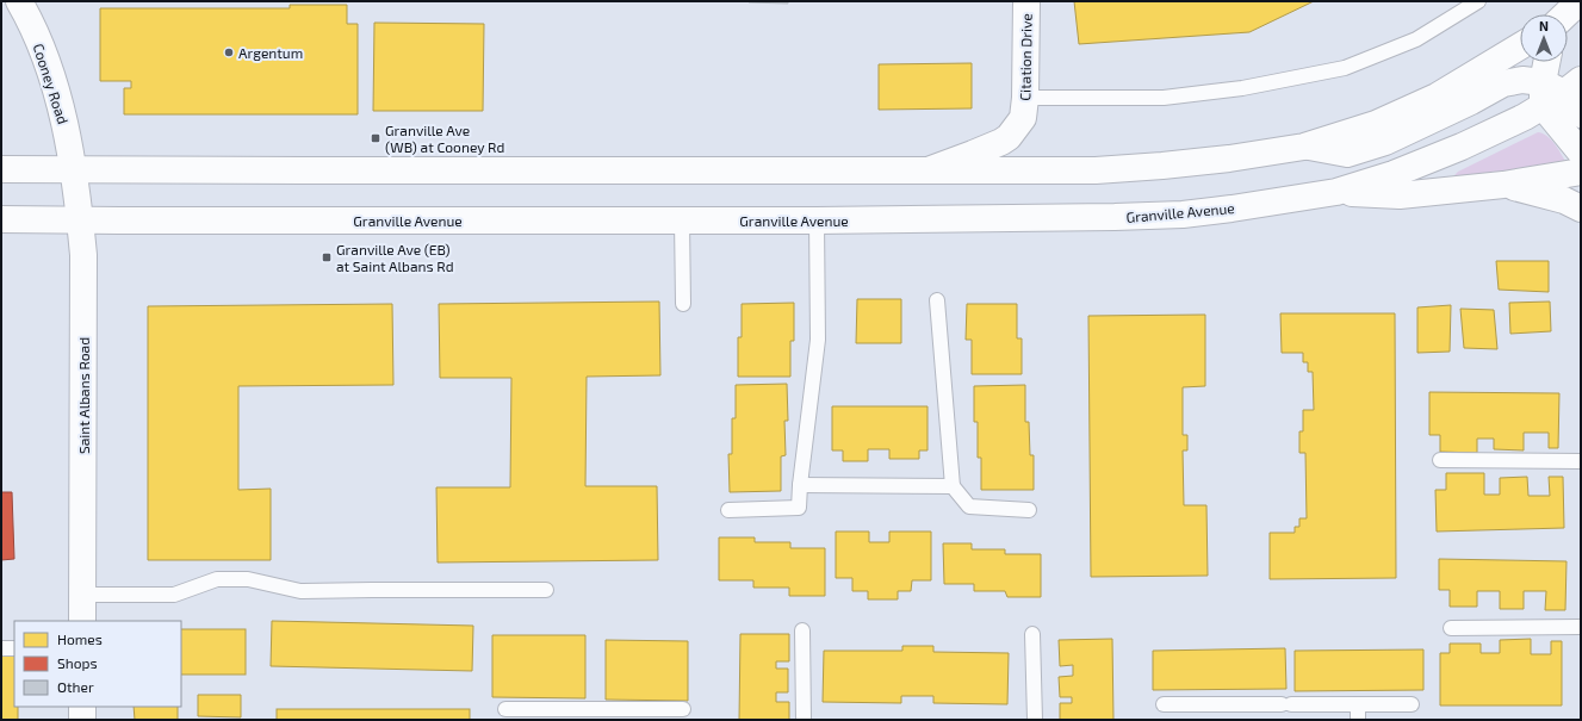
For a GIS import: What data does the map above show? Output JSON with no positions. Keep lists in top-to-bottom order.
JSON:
{
  "streets": {
    "main road": [
      "Citation Drive",
      "Cooney Road",
      "Granville Avenue",
      "Saint Albans Road"
    ]
  },
  "crossings": [
    ["Cooney Road", "Saint Albans Road"],
    ["Granville Avenue", "Saint Albans Road"]
  ],
  "places": {
    "other": ["Argentum"],
    "transit": ["Granville Ave (WB) at Cooney Rd", "Granville Ave (EB) at Saint Albans Rd"]
  },
  "legend": ["Homes", "Shops", "Other"],
  "north": "top"
}
